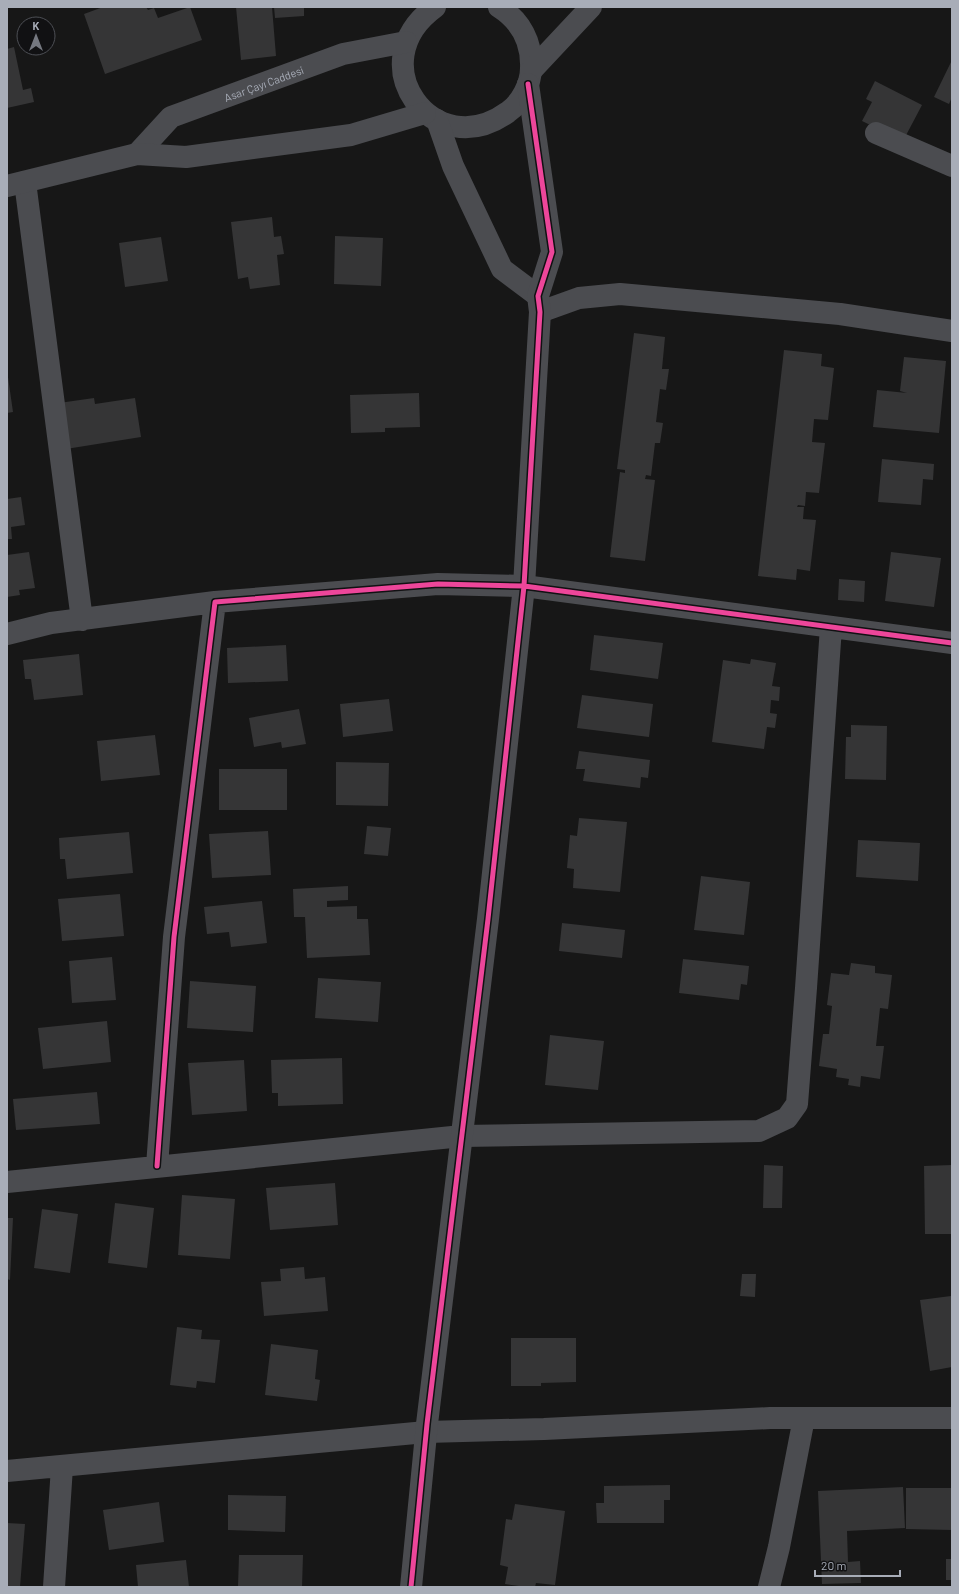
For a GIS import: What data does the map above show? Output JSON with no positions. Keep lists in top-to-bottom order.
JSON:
{
  "streets": {
    "street": ["Asar Çayı Caddesi"]
  },
  "scale_bar": "20 m",
  "north": "top"
}
